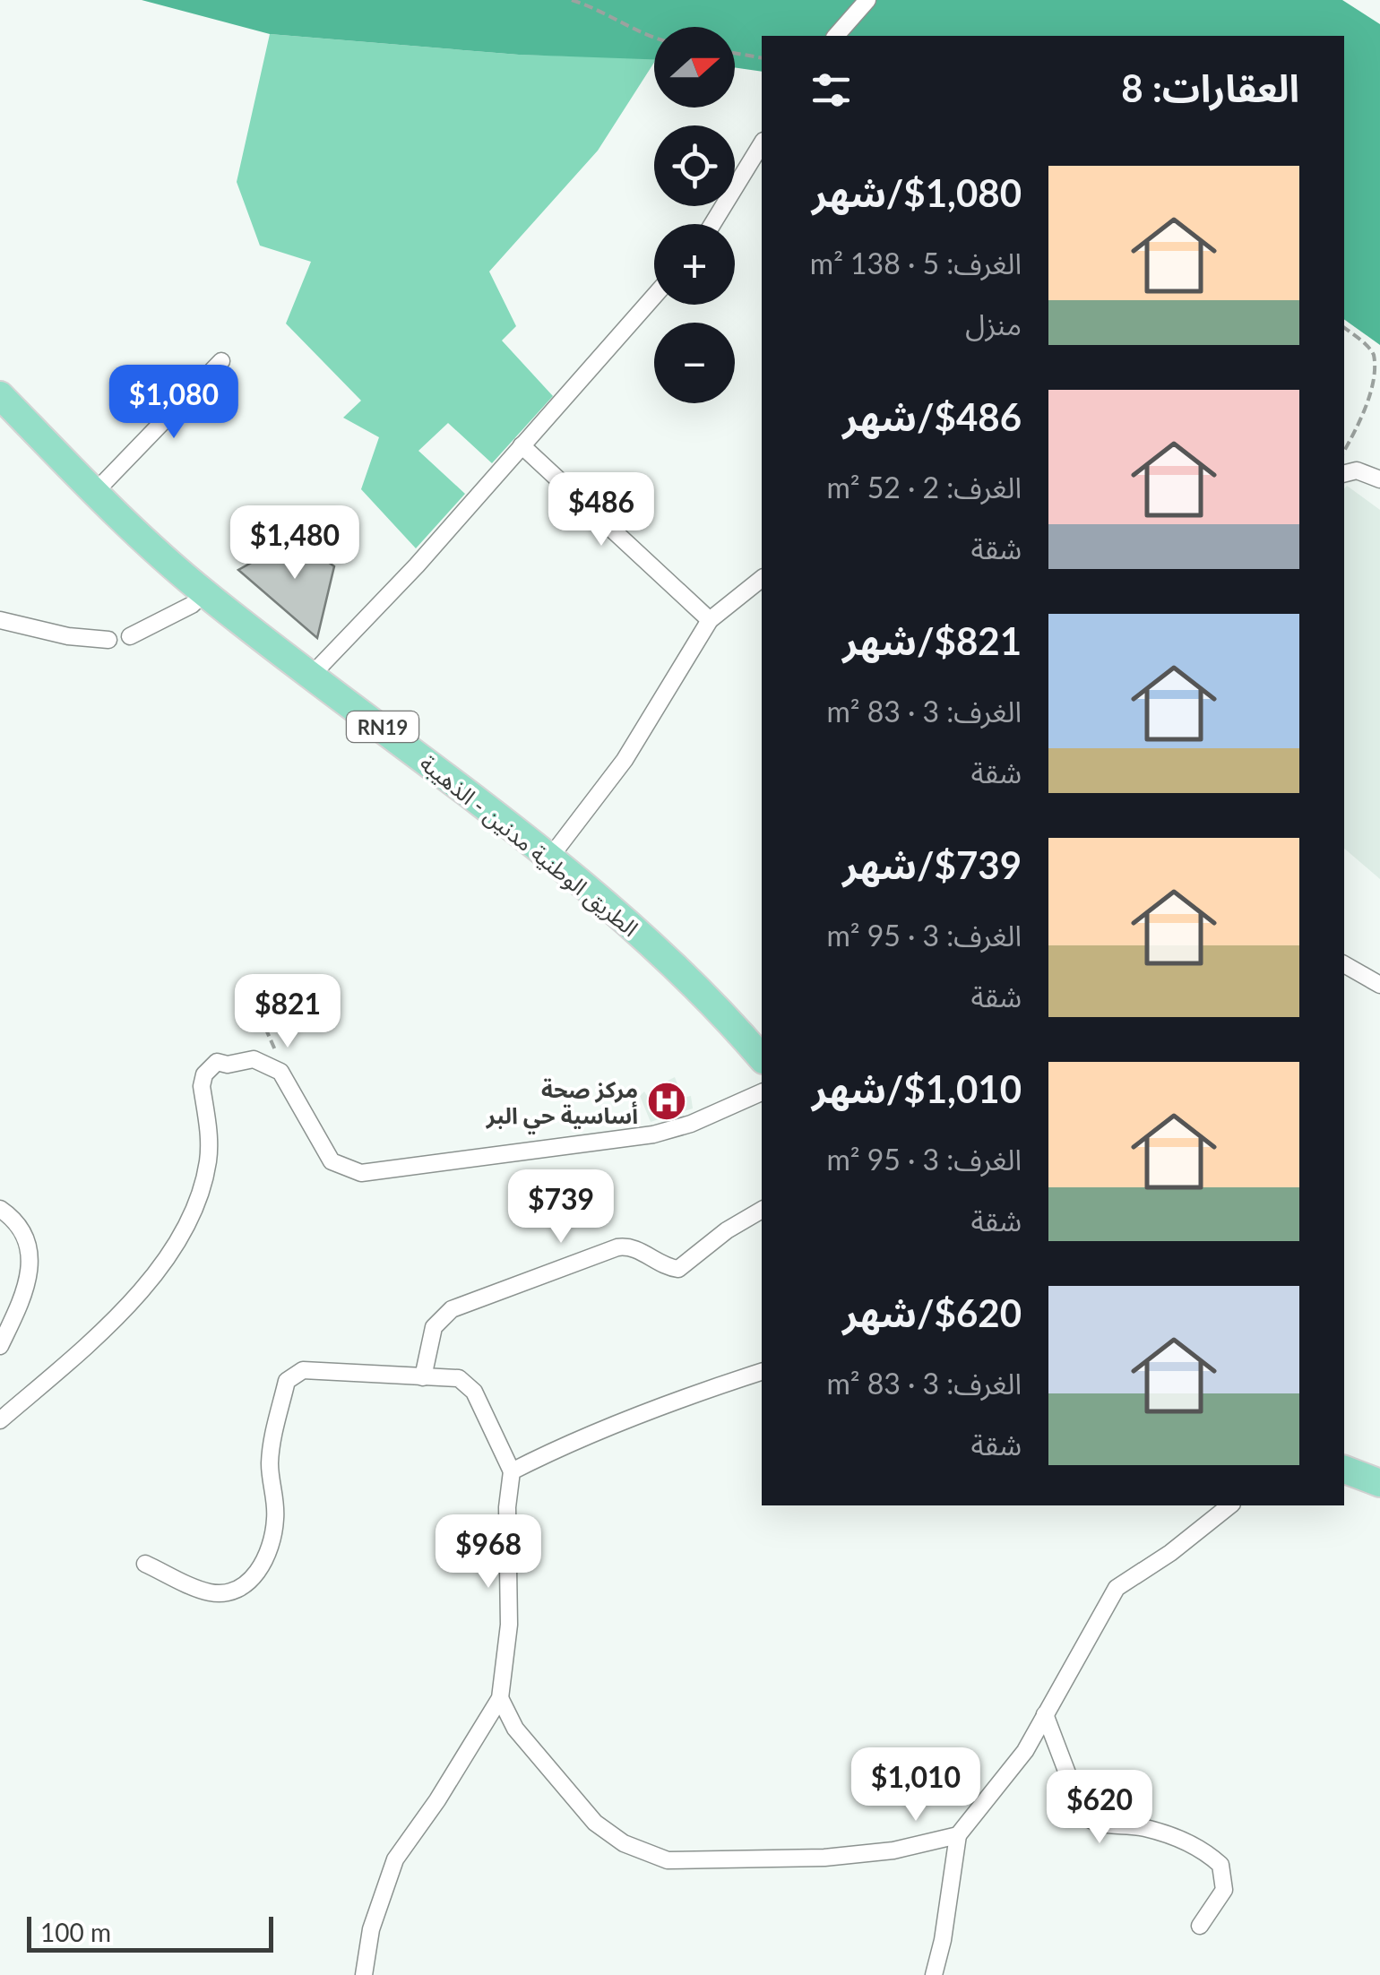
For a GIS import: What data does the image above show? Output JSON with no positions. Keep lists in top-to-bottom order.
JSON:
{
  "streets": {
    "main road": ["RN19", "الطريق الوطنية مدنين - الذهيبة"]
  },
  "places": {
    "hospital": ["مركز صحة أساسية حي البر"]
  },
  "scale_bar": "100 m",
  "north": "right",
  "page": {
    "map_buttons": ["+", "−"],
    "heading": "العقارات: 8",
    "list": [
      {
        "name": "$1,080/شهر",
        "note": "الغرف: 5 · 138 m² · منزل"
      },
      {
        "name": "$486/شهر",
        "note": "الغرف: 2 · 52 m² · شقة"
      },
      {
        "name": "$821/شهر",
        "note": "الغرف: 3 · 83 m² · شقة"
      },
      {
        "name": "$739/شهر",
        "note": "الغرف: 3 · 95 m² · شقة"
      },
      {
        "name": "$1,010/شهر",
        "note": "الغرف: 3 · 95 m² · شقة"
      },
      {
        "name": "$620/شهر",
        "note": "الغرف: 3 · 83 m² · شقة"
      }
    ],
    "price": [
      "$1,080",
      "$486",
      "$1,480",
      "$821",
      "$739",
      "$968",
      "$1,010",
      "$620"
    ],
    "scale": "100 m"
  }
}
